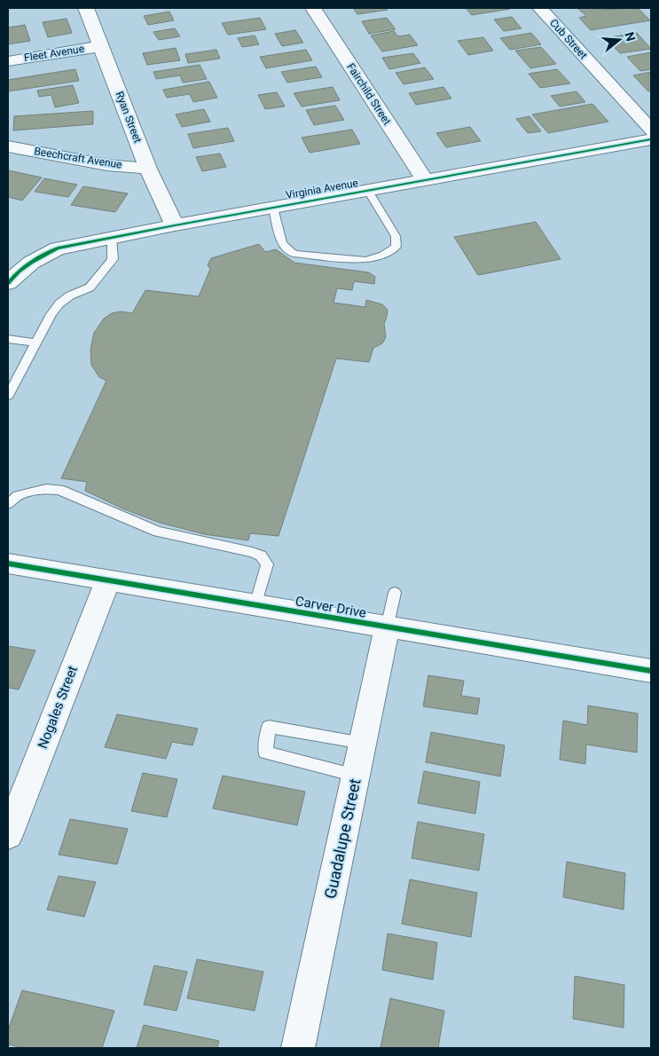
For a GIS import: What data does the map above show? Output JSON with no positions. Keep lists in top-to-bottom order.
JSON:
{
  "streets": {
    "street": [
      "Cub Street",
      "Fleet Avenue",
      "Fairchild Street",
      "Ryan Street",
      "Beechcraft Avenue",
      "Virginia Avenue",
      "Carver Drive",
      "Nogales Street",
      "Guadalupe Street"
    ]
  },
  "crossings": [
    ["Fleet Avenue", "Ryan Street"],
    ["Fairchild Street", "Virginia Avenue"],
    ["Ryan Street", "Beechcraft Avenue"],
    ["Ryan Street", "Virginia Avenue"],
    ["Carver Drive", "Nogales Street"],
    ["Carver Drive", "Guadalupe Street"]
  ],
  "north": "right"
}
